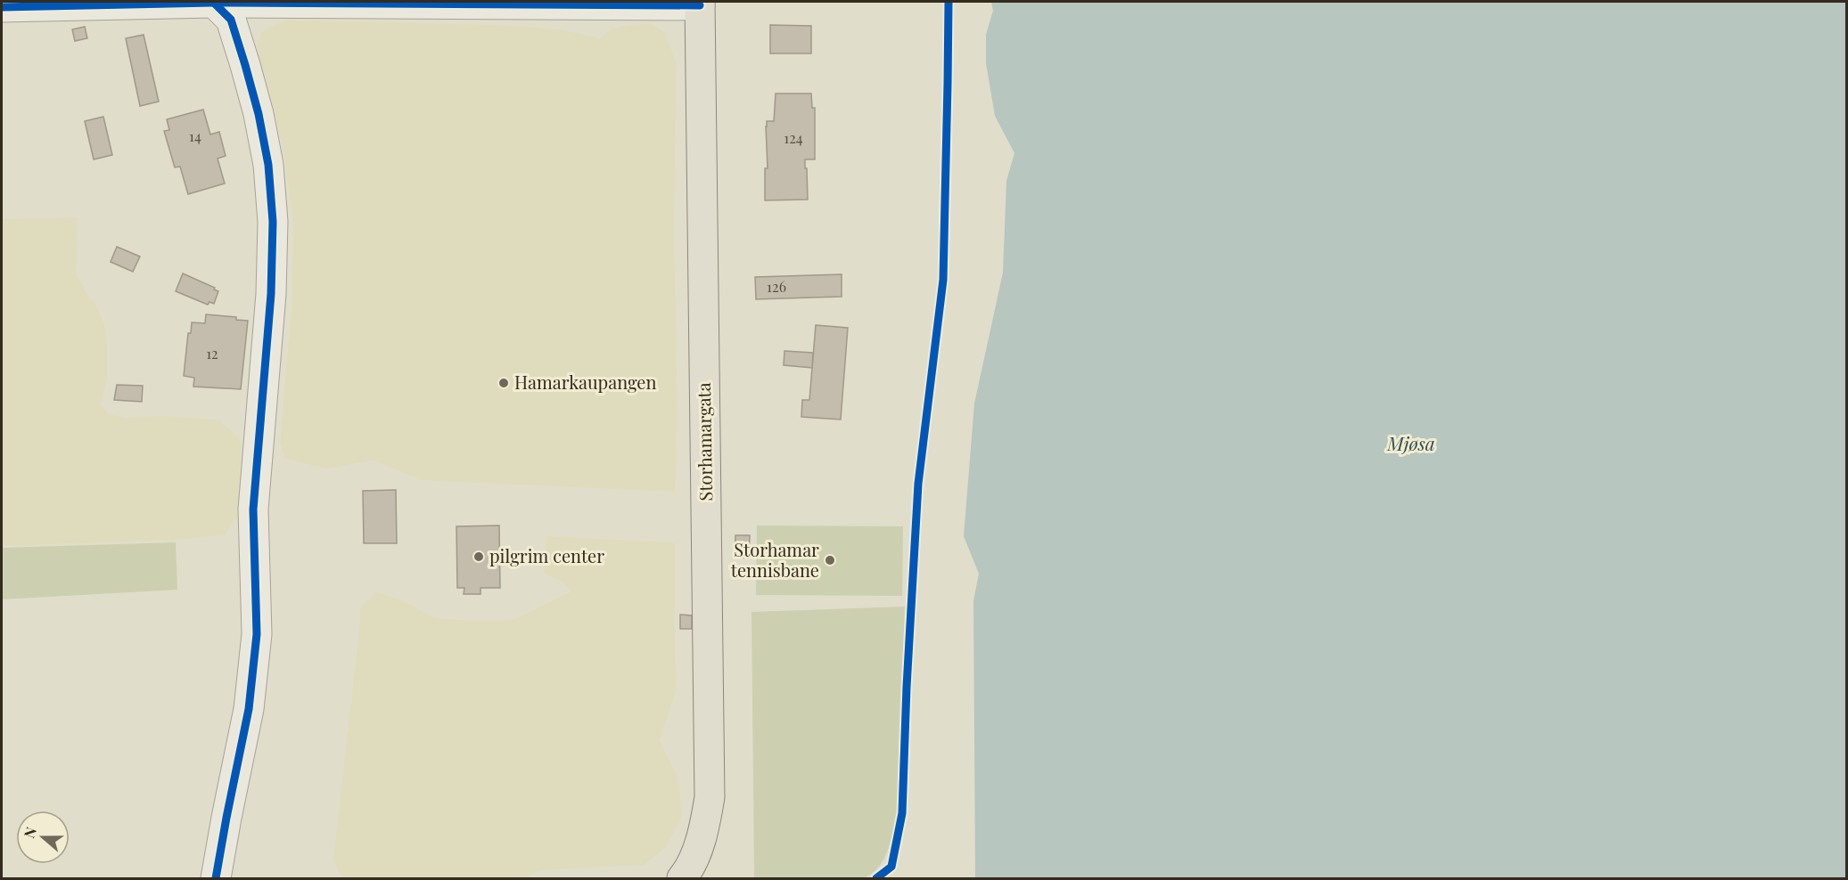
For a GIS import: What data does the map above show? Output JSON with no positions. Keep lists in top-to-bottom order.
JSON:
{
  "streets": {
    "main road": ["Storhamargata"]
  },
  "water": ["Mjøsa"],
  "places": ["Hamarkaupangen", "pilgrim center", "Storhamar tennisbane"],
  "house_numbers": [
    "14",
    "124",
    "126",
    "12"
  ],
  "north": "left"
}
